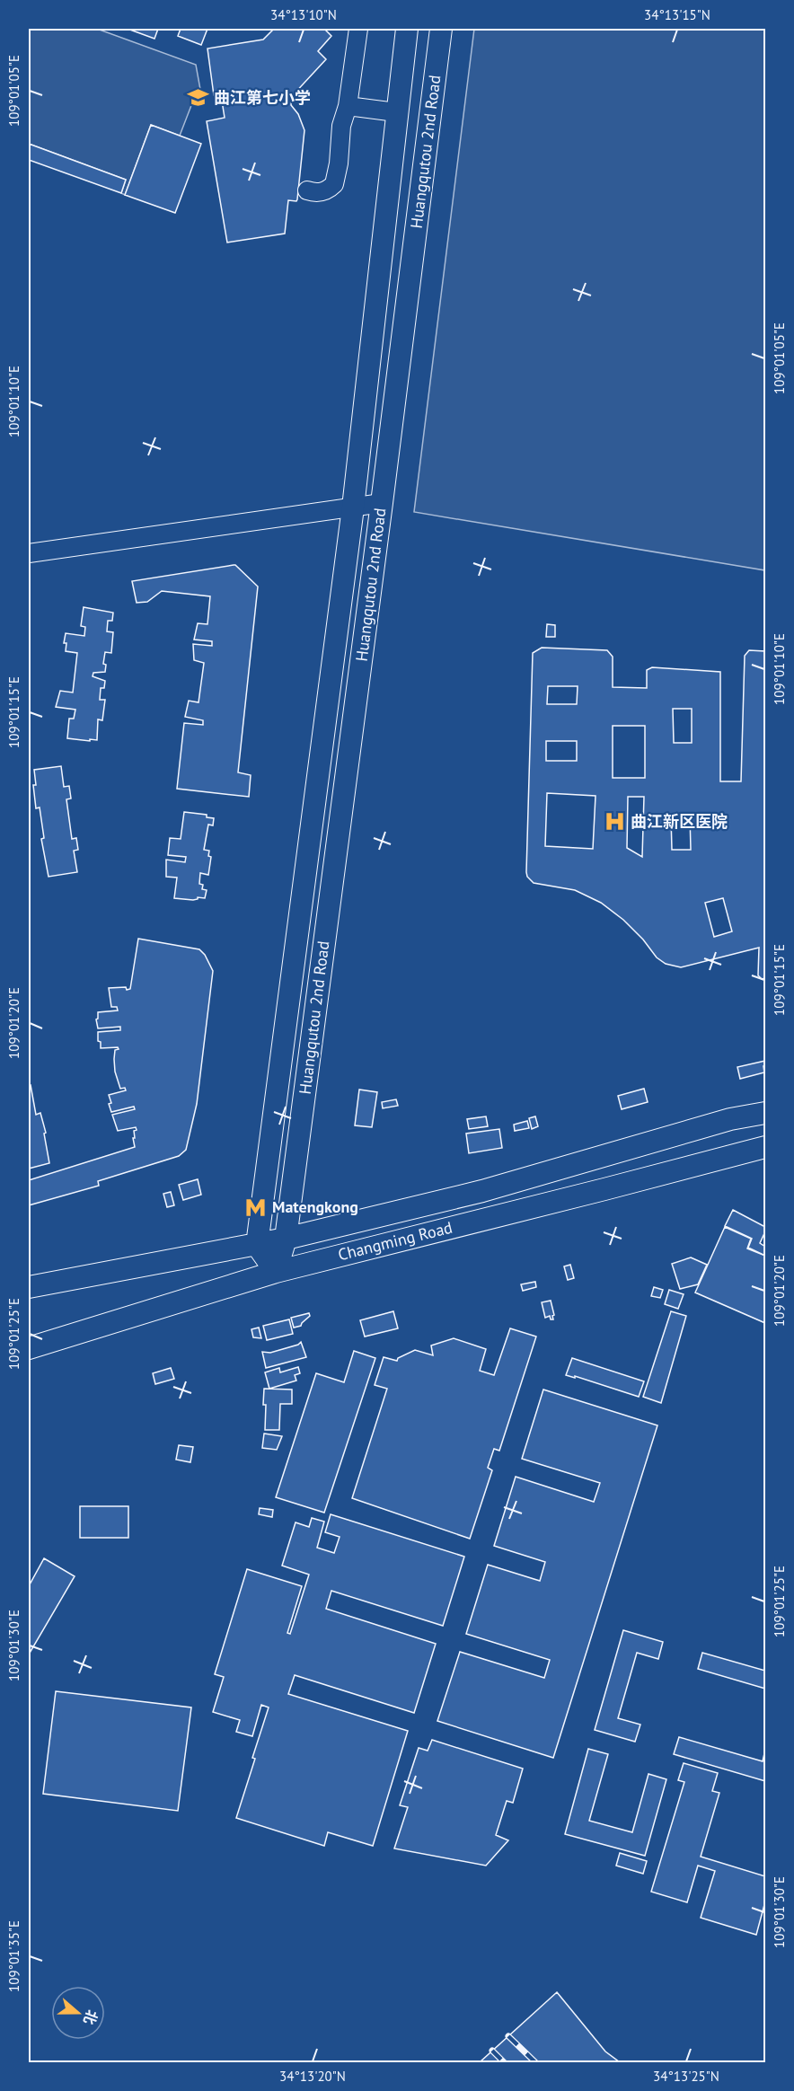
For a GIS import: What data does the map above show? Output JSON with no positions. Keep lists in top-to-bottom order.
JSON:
{
  "streets": {
    "main road": ["Huangqutou 2nd Road", "Changming Road"]
  },
  "crossings": [
    ["Huangqutou 2nd Road", "Changming Road"]
  ],
  "places": {
    "school or university": ["曲江第七小学"],
    "hospital": ["曲江新区医院"],
    "metro station": ["Matengkong"]
  },
  "north": "right",
  "coordinates": [
    "34°13'10\"N",
    "34°13'15\"N",
    "109°01'05\"E",
    "109°01'10\"E",
    "109°01'15\"E",
    "109°01'20\"E",
    "109°01'25\"E",
    "109°01'30\"E",
    "109°01'35\"E",
    "34°13'20\"N",
    "34°13'25\"N"
  ]
}
